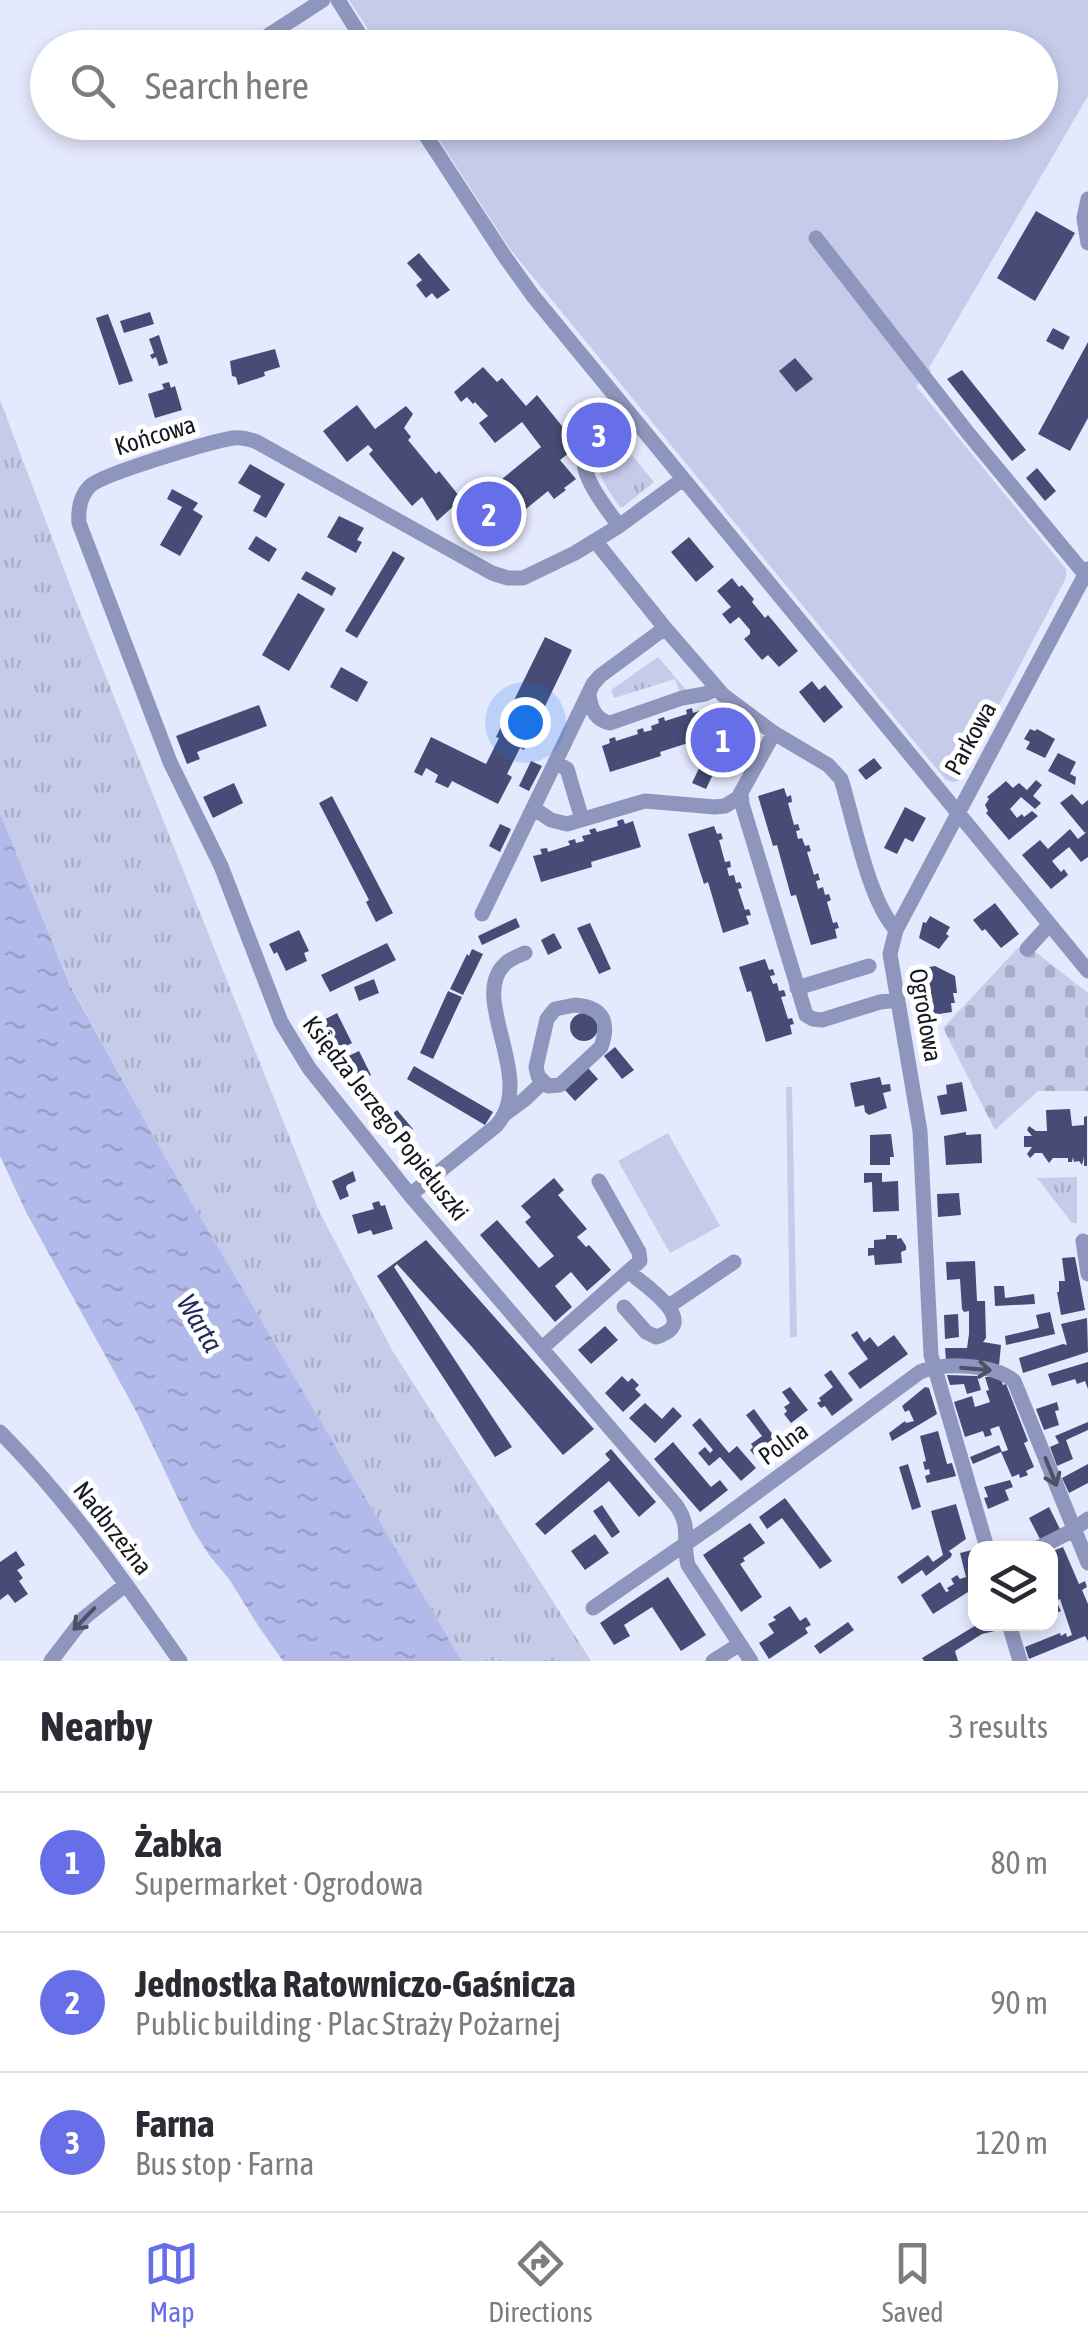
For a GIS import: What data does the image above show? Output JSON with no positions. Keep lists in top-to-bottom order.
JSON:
{
  "streets": {
    "street": [
      "Końcowa",
      "Parkowa",
      "Ogrodowa",
      "Księdza Jerzego Popiełuszki",
      "Polna",
      "Nadbrzeżna"
    ]
  },
  "crossings": [
    ["Końcowa", "Ogrodowa"],
    ["Końcowa", "Księdza Jerzego Popiełuszki"],
    ["Parkowa", "Ogrodowa"],
    ["Ogrodowa", "Polna"],
    ["Księdza Jerzego Popiełuszki", "Polna"]
  ],
  "water": ["Warta"],
  "page": {
    "search": "Search here",
    "pins": ["3", "2", "1"],
    "heading": ["Nearby", "3 results"],
    "list": [
      {
        "mark": "1",
        "name": "Żabka",
        "note": "Supermarket · Ogrodowa",
        "value": "80 m"
      },
      {
        "mark": "2",
        "name": "Jednostka Ratowniczo-Gaśnicza",
        "note": "Public building · Plac Straży Pożarnej",
        "value": "90 m"
      },
      {
        "mark": "3",
        "name": "Farna",
        "note": "Bus stop · Farna",
        "value": "120 m"
      }
    ],
    "nav": ["Map", "Directions", "Saved"]
  }
}
